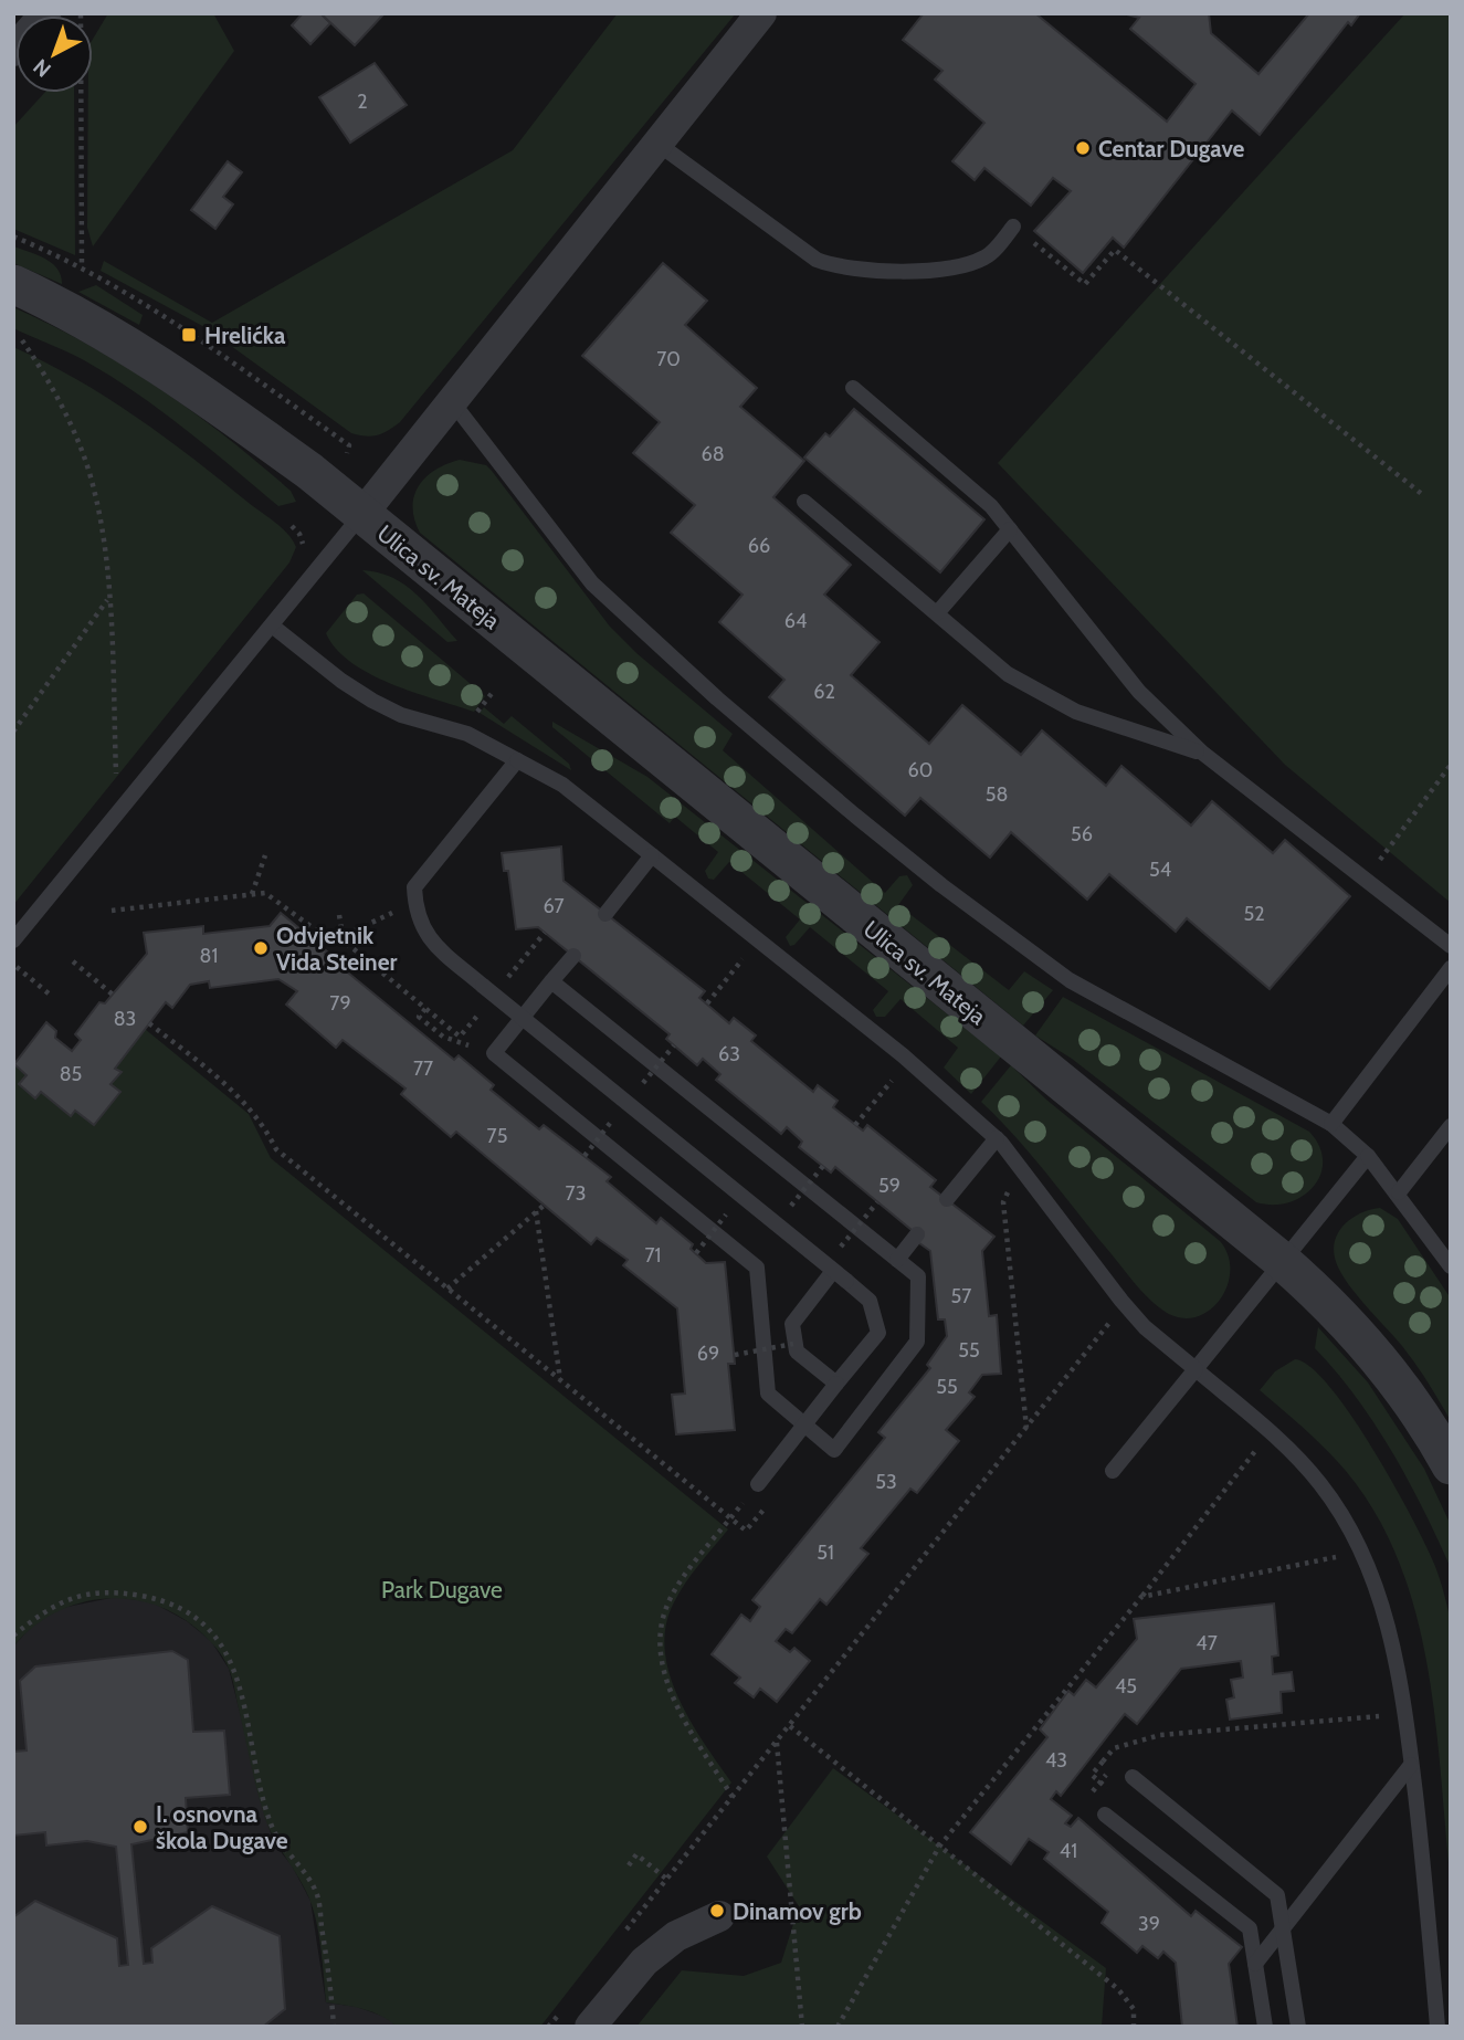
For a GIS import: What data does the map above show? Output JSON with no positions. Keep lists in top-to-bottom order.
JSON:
{
  "streets": {
    "street": ["Ulica sv. Mateja"]
  },
  "parks": ["Park Dugave"],
  "places": {
    "other": [
      "Centar Dugave",
      "Odvjetnik Vida Steiner",
      "I. osnovna škola Dugave",
      "Dinamov grb"
    ],
    "transit": ["Hrelićka"]
  },
  "house_numbers": [
    "2",
    "70",
    "68",
    "66",
    "64",
    "62",
    "60",
    "58",
    "56",
    "54",
    "67",
    "52",
    "81",
    "79",
    "83",
    "63",
    "77",
    "85",
    "75",
    "59",
    "73",
    "71",
    "57",
    "55",
    "69",
    "55",
    "53",
    "51",
    "47",
    "45",
    "43",
    "41",
    "39"
  ],
  "north": "bottom left"
}
